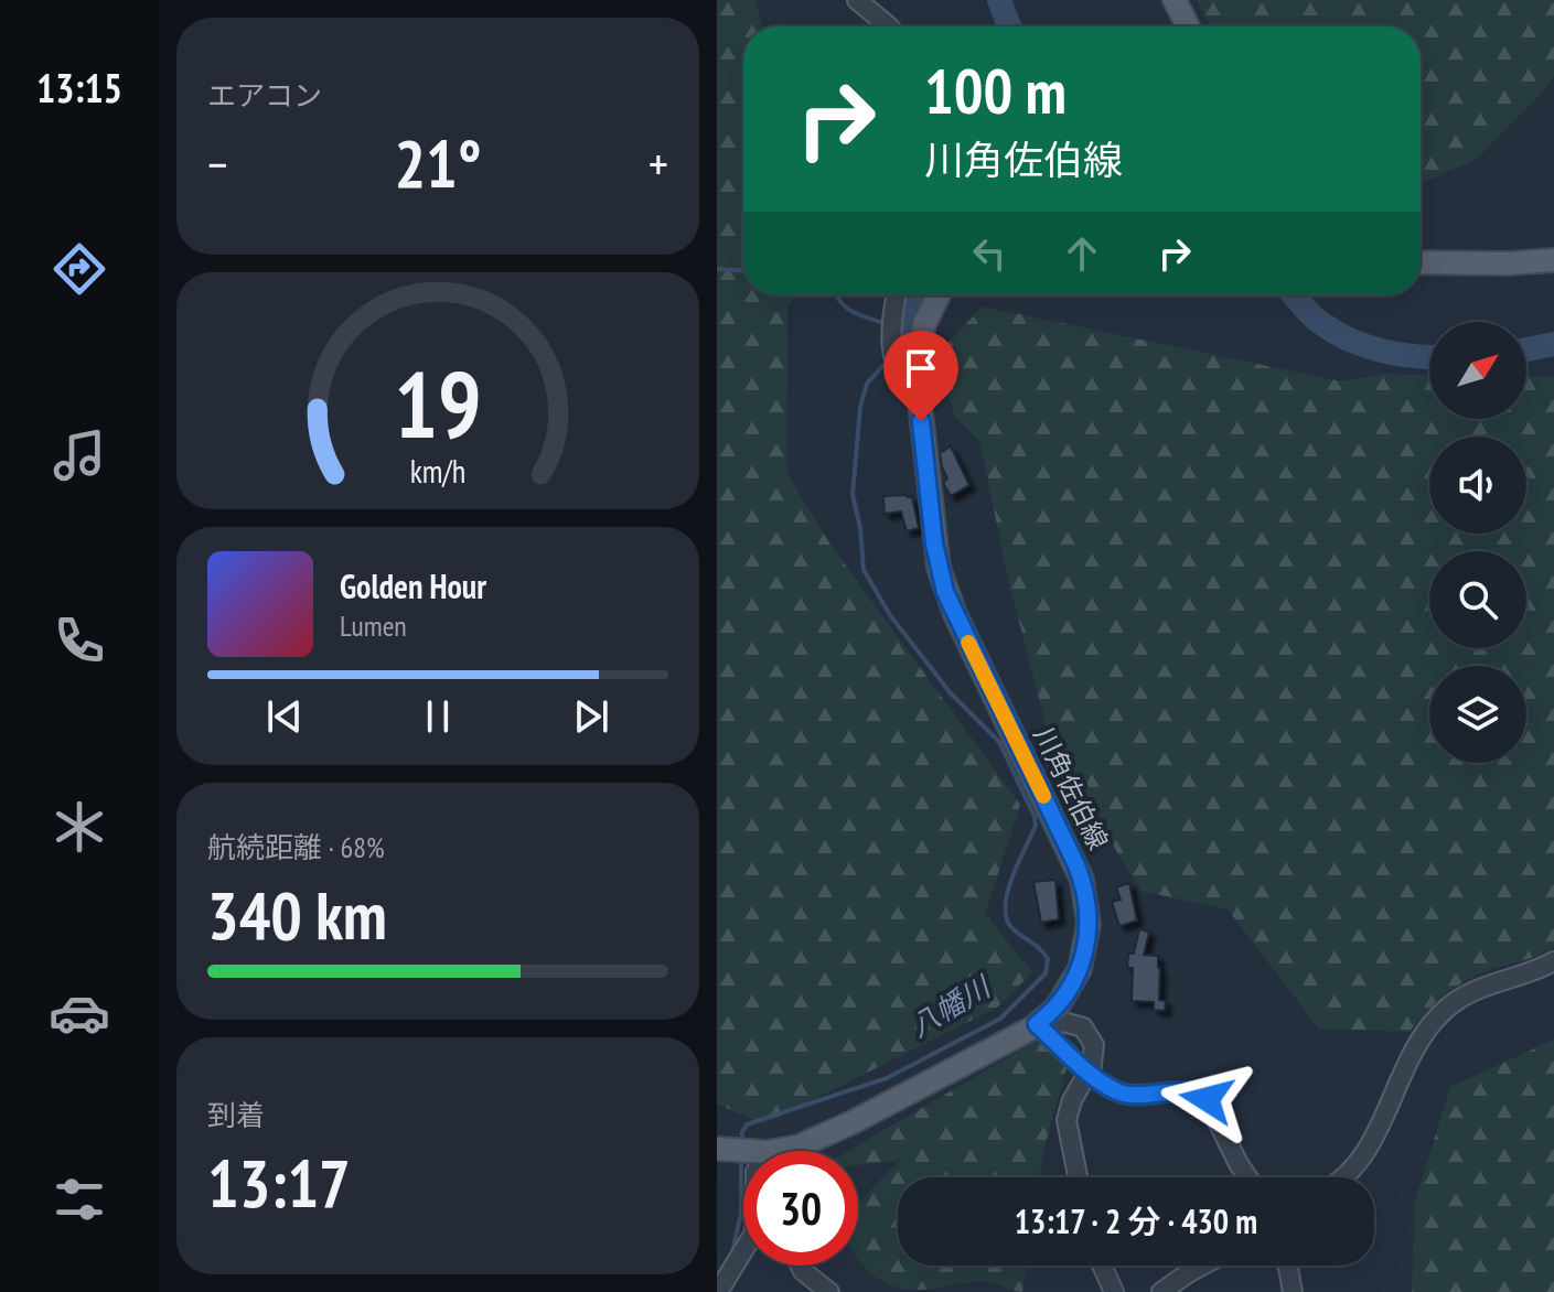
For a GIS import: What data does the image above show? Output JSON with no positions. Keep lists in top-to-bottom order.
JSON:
{
  "streets": {
    "main road": ["川角佐伯線"]
  },
  "water": ["八幡川"],
  "north": "top right",
  "page": {
    "tabs": "13:15",
    "tile": [
      "エアコン",
      ["航続距離 · 68%", "340 km"],
      ["到着", "13:17"]
    ],
    "turn": ["100 m", "川角佐伯線"],
    "heat": ["−", "21°", "+"],
    "song": ["Golden Hour", "Lumen"],
    "limit": "30",
    "trip": "13:17 · 2 分 · 430 m",
    "gauge": ["19", "km/h"]
  }
}
